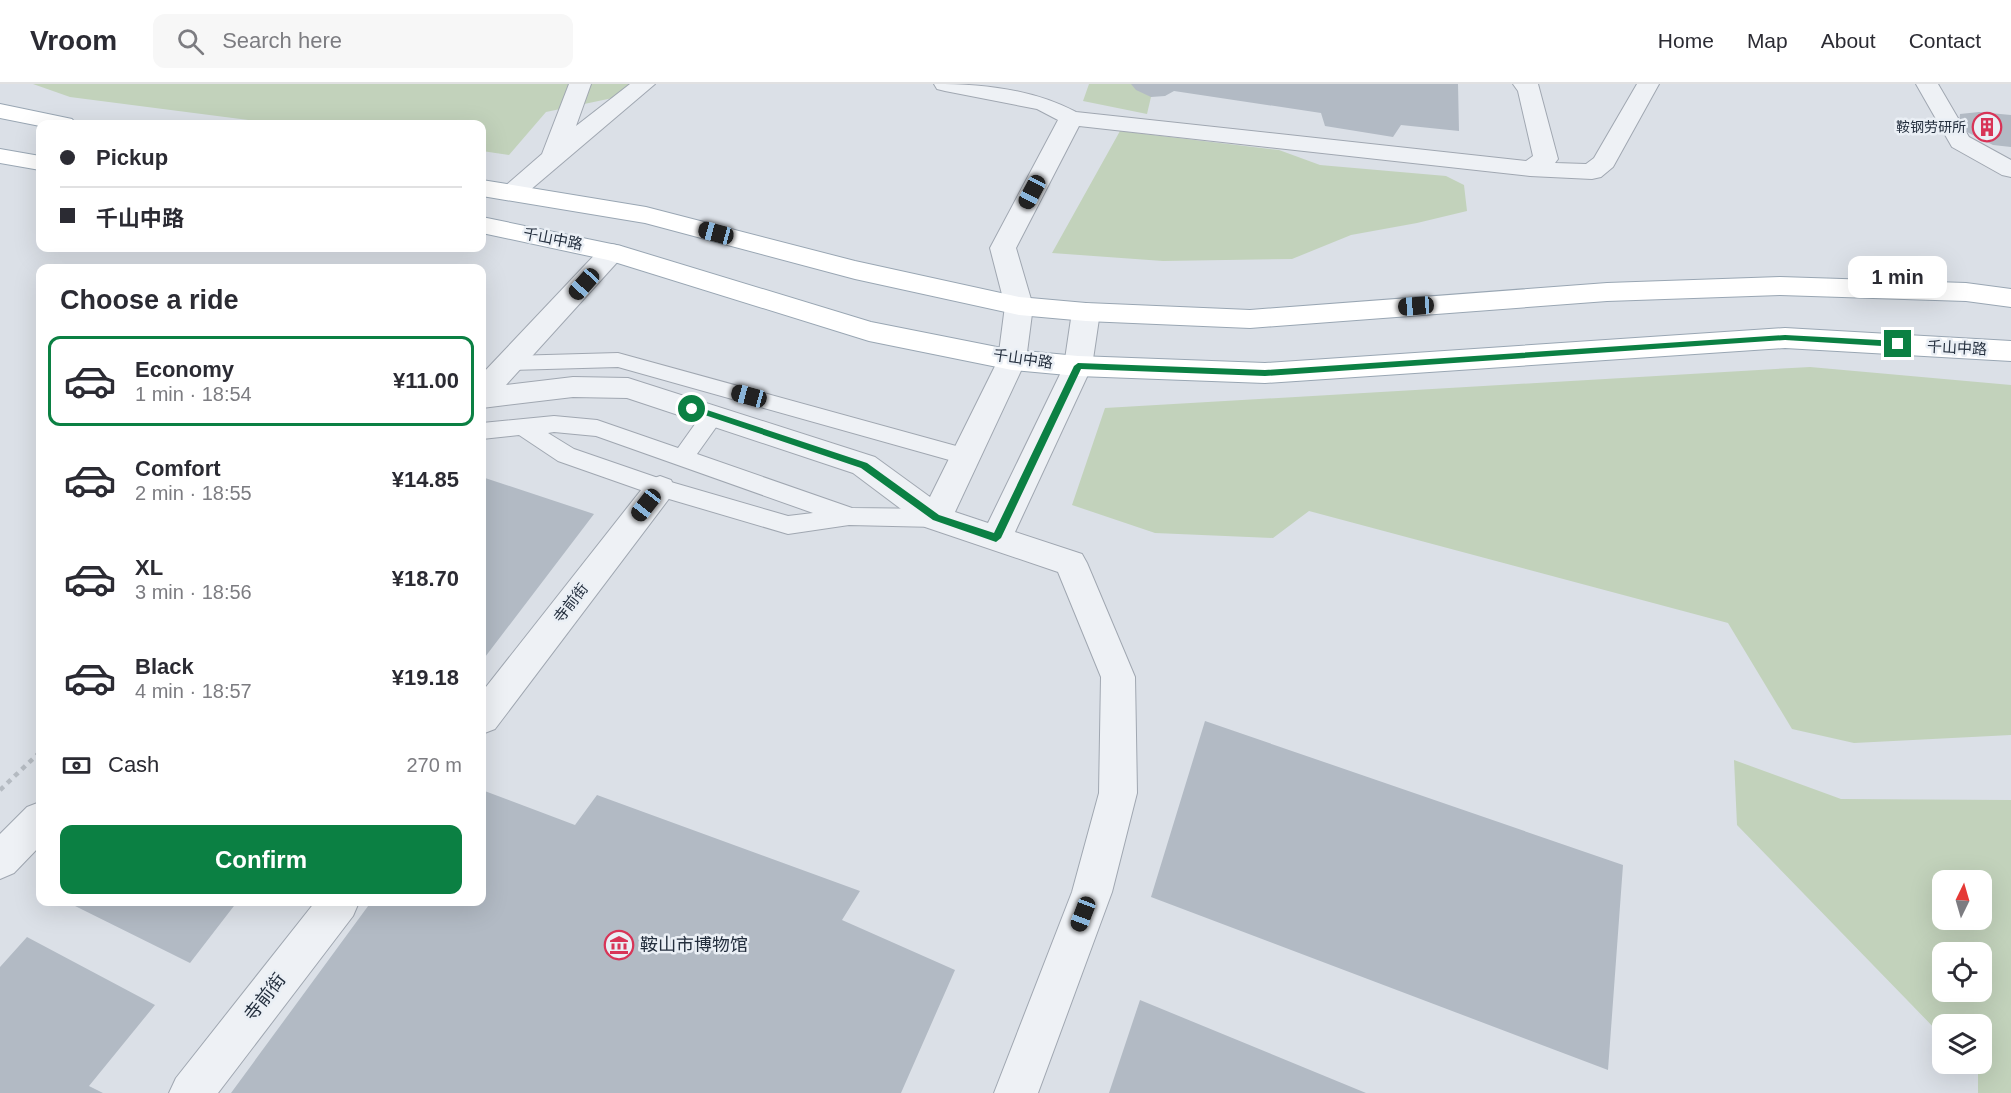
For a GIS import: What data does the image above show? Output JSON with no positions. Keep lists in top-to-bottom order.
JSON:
{
  "streets": {
    "main road": ["千山中路"],
    "street": ["寺前街"]
  },
  "places": {
    "building": ["鞍钢劳研所"],
    "museum": ["鞍山市博物馆"]
  },
  "north": "top",
  "page": {
    "header": "Vroom",
    "search": "Search here",
    "nav": [
      "Home",
      "Map",
      "About",
      "Contact"
    ],
    "banner": ["Pickup", "千山中路"],
    "bubble": "1 min",
    "heading": "Choose a ride",
    "list": [
      {
        "name": "Economy",
        "note": "1 min · 18:54",
        "value": "¥11.00"
      },
      {
        "name": "Comfort",
        "note": "2 min · 18:55",
        "value": "¥14.85"
      },
      {
        "name": "XL",
        "note": "3 min · 18:56",
        "value": "¥18.70"
      },
      {
        "name": "Black",
        "note": "4 min · 18:57",
        "value": "¥19.18"
      }
    ],
    "pay": ["Cash", "270 m"],
    "buttons": "Confirm"
  }
}
